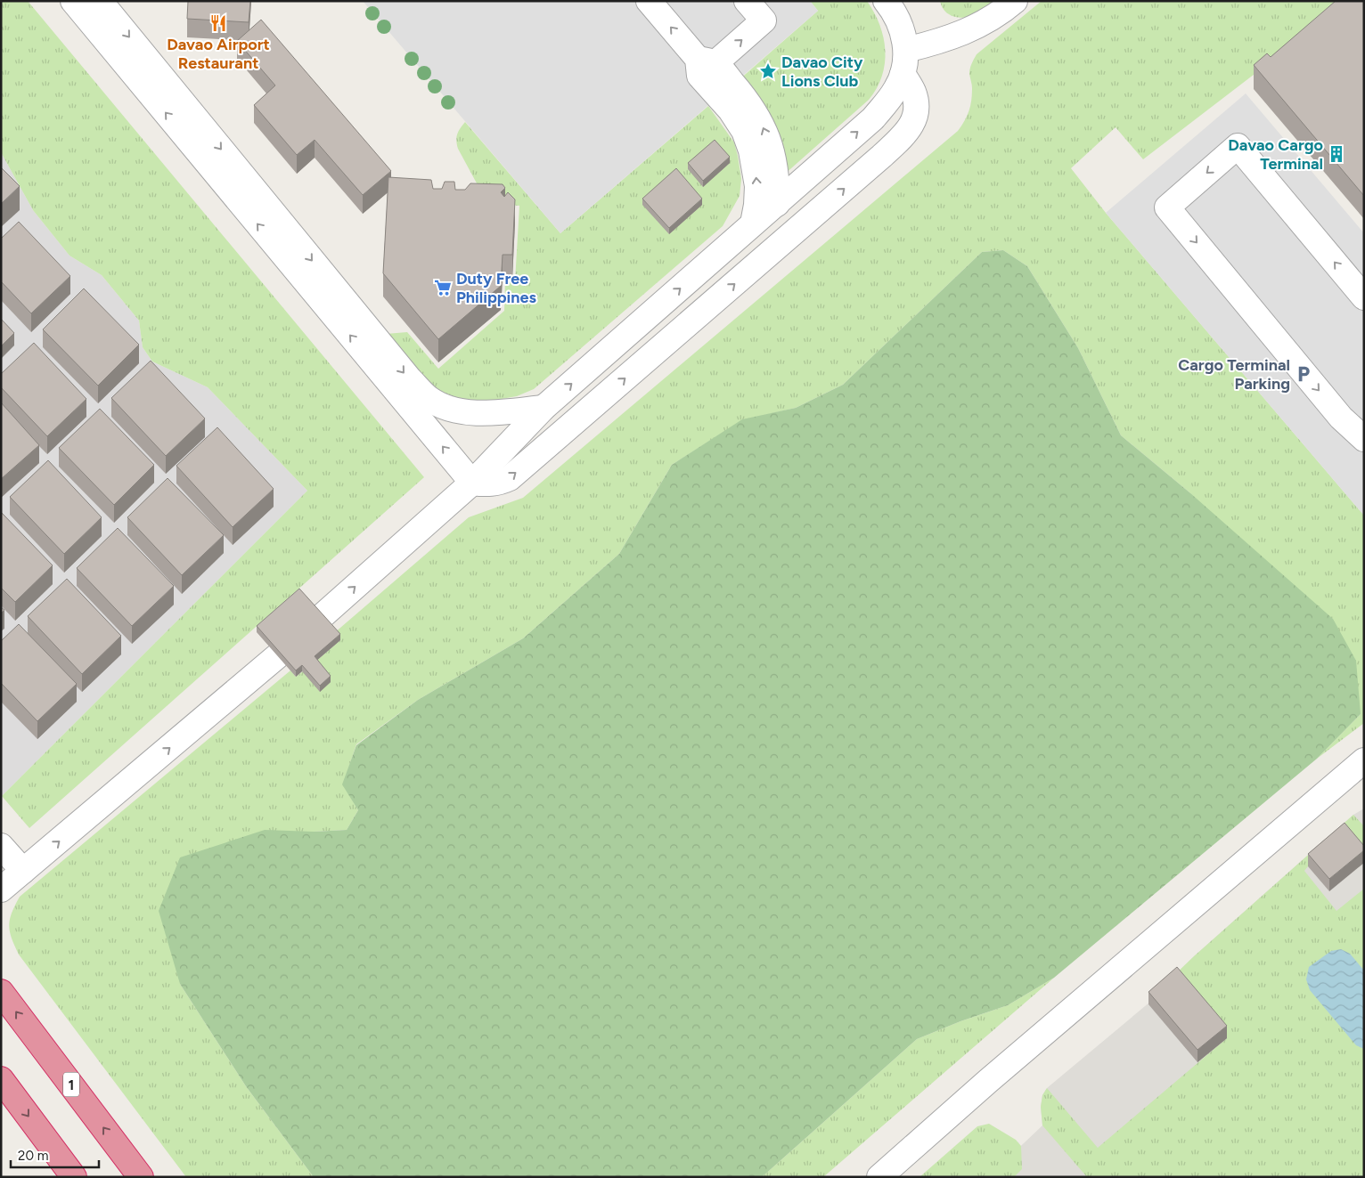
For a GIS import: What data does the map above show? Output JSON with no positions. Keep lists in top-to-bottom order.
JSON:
{
  "streets": {
    "highway": ["1"]
  },
  "places": {
    "restaurant": ["Davao Airport Restaurant"],
    "place": ["Davao City Lions Club"],
    "building": ["Davao Cargo Terminal"],
    "supermarket": ["Duty Free Philippines"],
    "parking": ["Cargo Terminal Parking"]
  },
  "scale_bar": "20 m"
}
